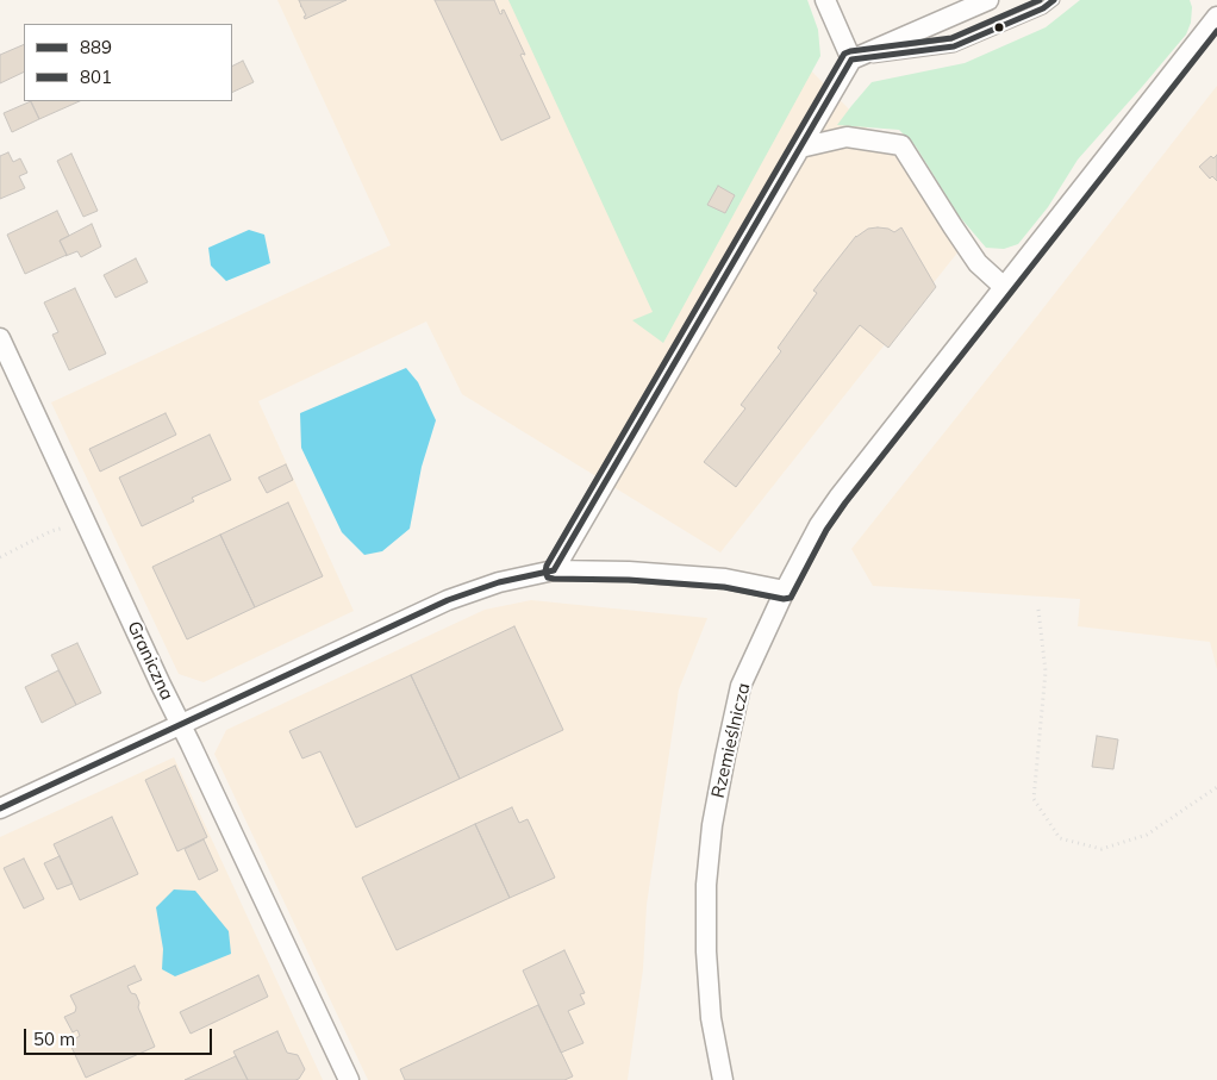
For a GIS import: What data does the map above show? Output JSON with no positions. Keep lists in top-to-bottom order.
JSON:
{
  "streets": {
    "street": ["Graniczna", "Rzemieślnicza"]
  },
  "lines": ["transit line 889", "transit line 801"],
  "legend": ["889", "801"],
  "scale_bar": "50 m"
}
